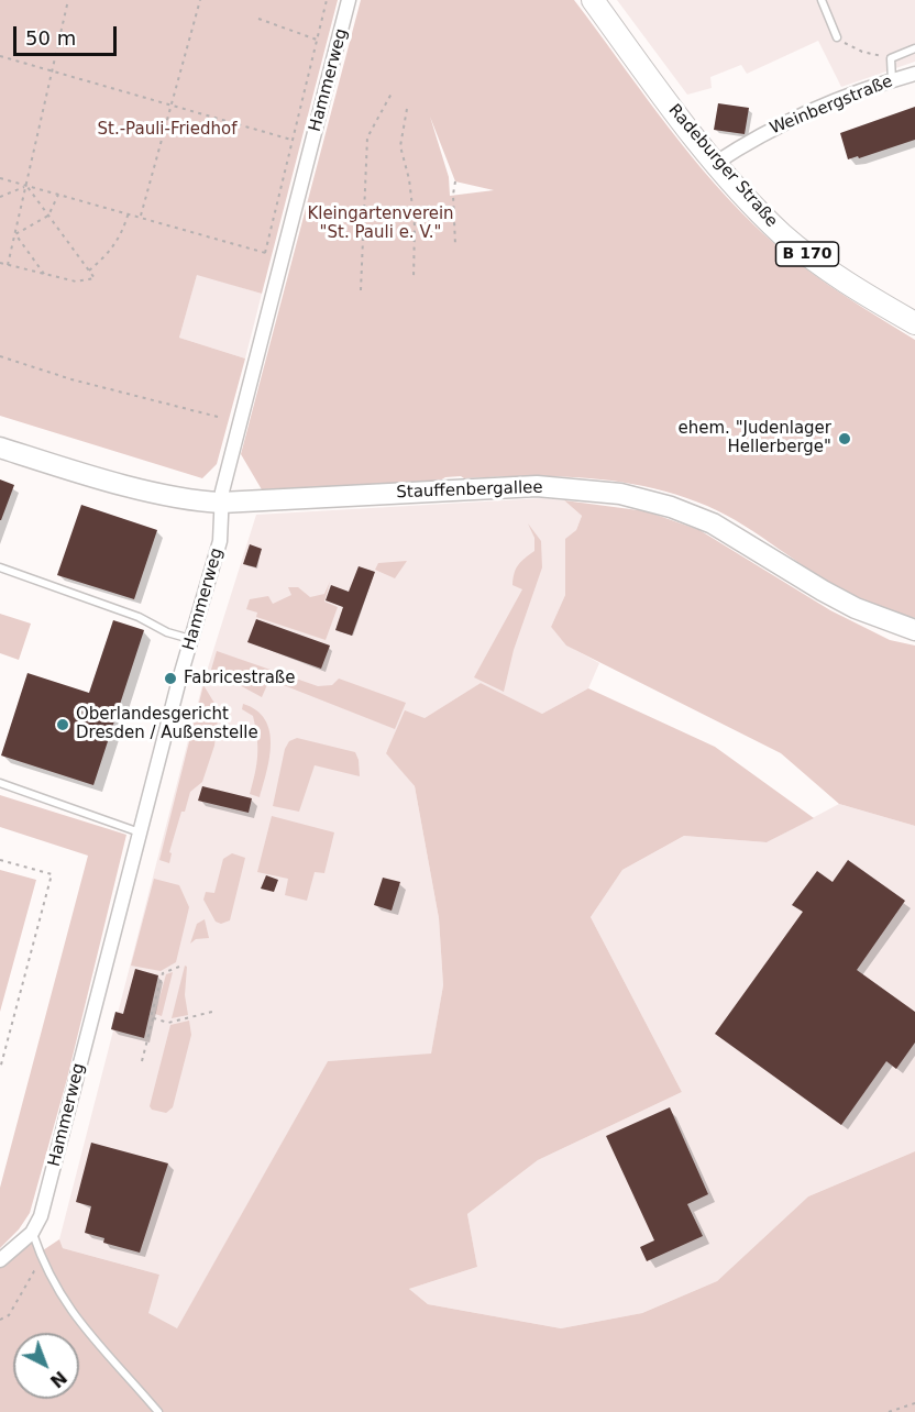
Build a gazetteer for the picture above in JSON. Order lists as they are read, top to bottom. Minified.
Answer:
{"streets":{"main road":["Radeburger Straße","B 170","Stauffenbergallee"],"street":["Hammerweg","Weinbergstraße"]},"crossings":[["Hammerweg","Stauffenbergallee"],["Weinbergstraße","Radeburger Straße"]],"parks":["St.-Pauli-Friedhof","Kleingartenverein \"St. Pauli e. V.\""],"places":["ehem. \"Judenlager Hellerberge\"","Fabricestraße","Oberlandesgericht Dresden / Außenstelle"],"scale_bar":"50 m","north":"bottom right"}
